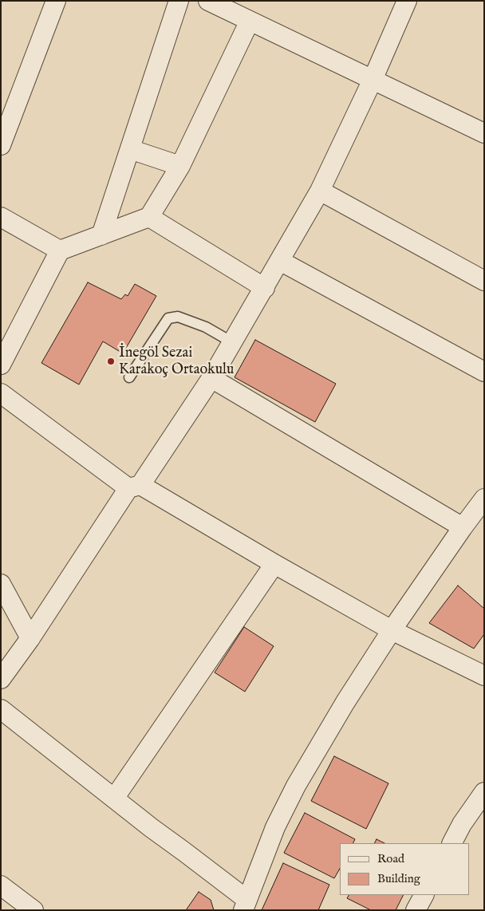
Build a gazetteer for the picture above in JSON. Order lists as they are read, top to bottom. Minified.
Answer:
{"places":["İnegöl Sezai Karakoç Ortaokulu"],"legend":["Road","Building"]}
